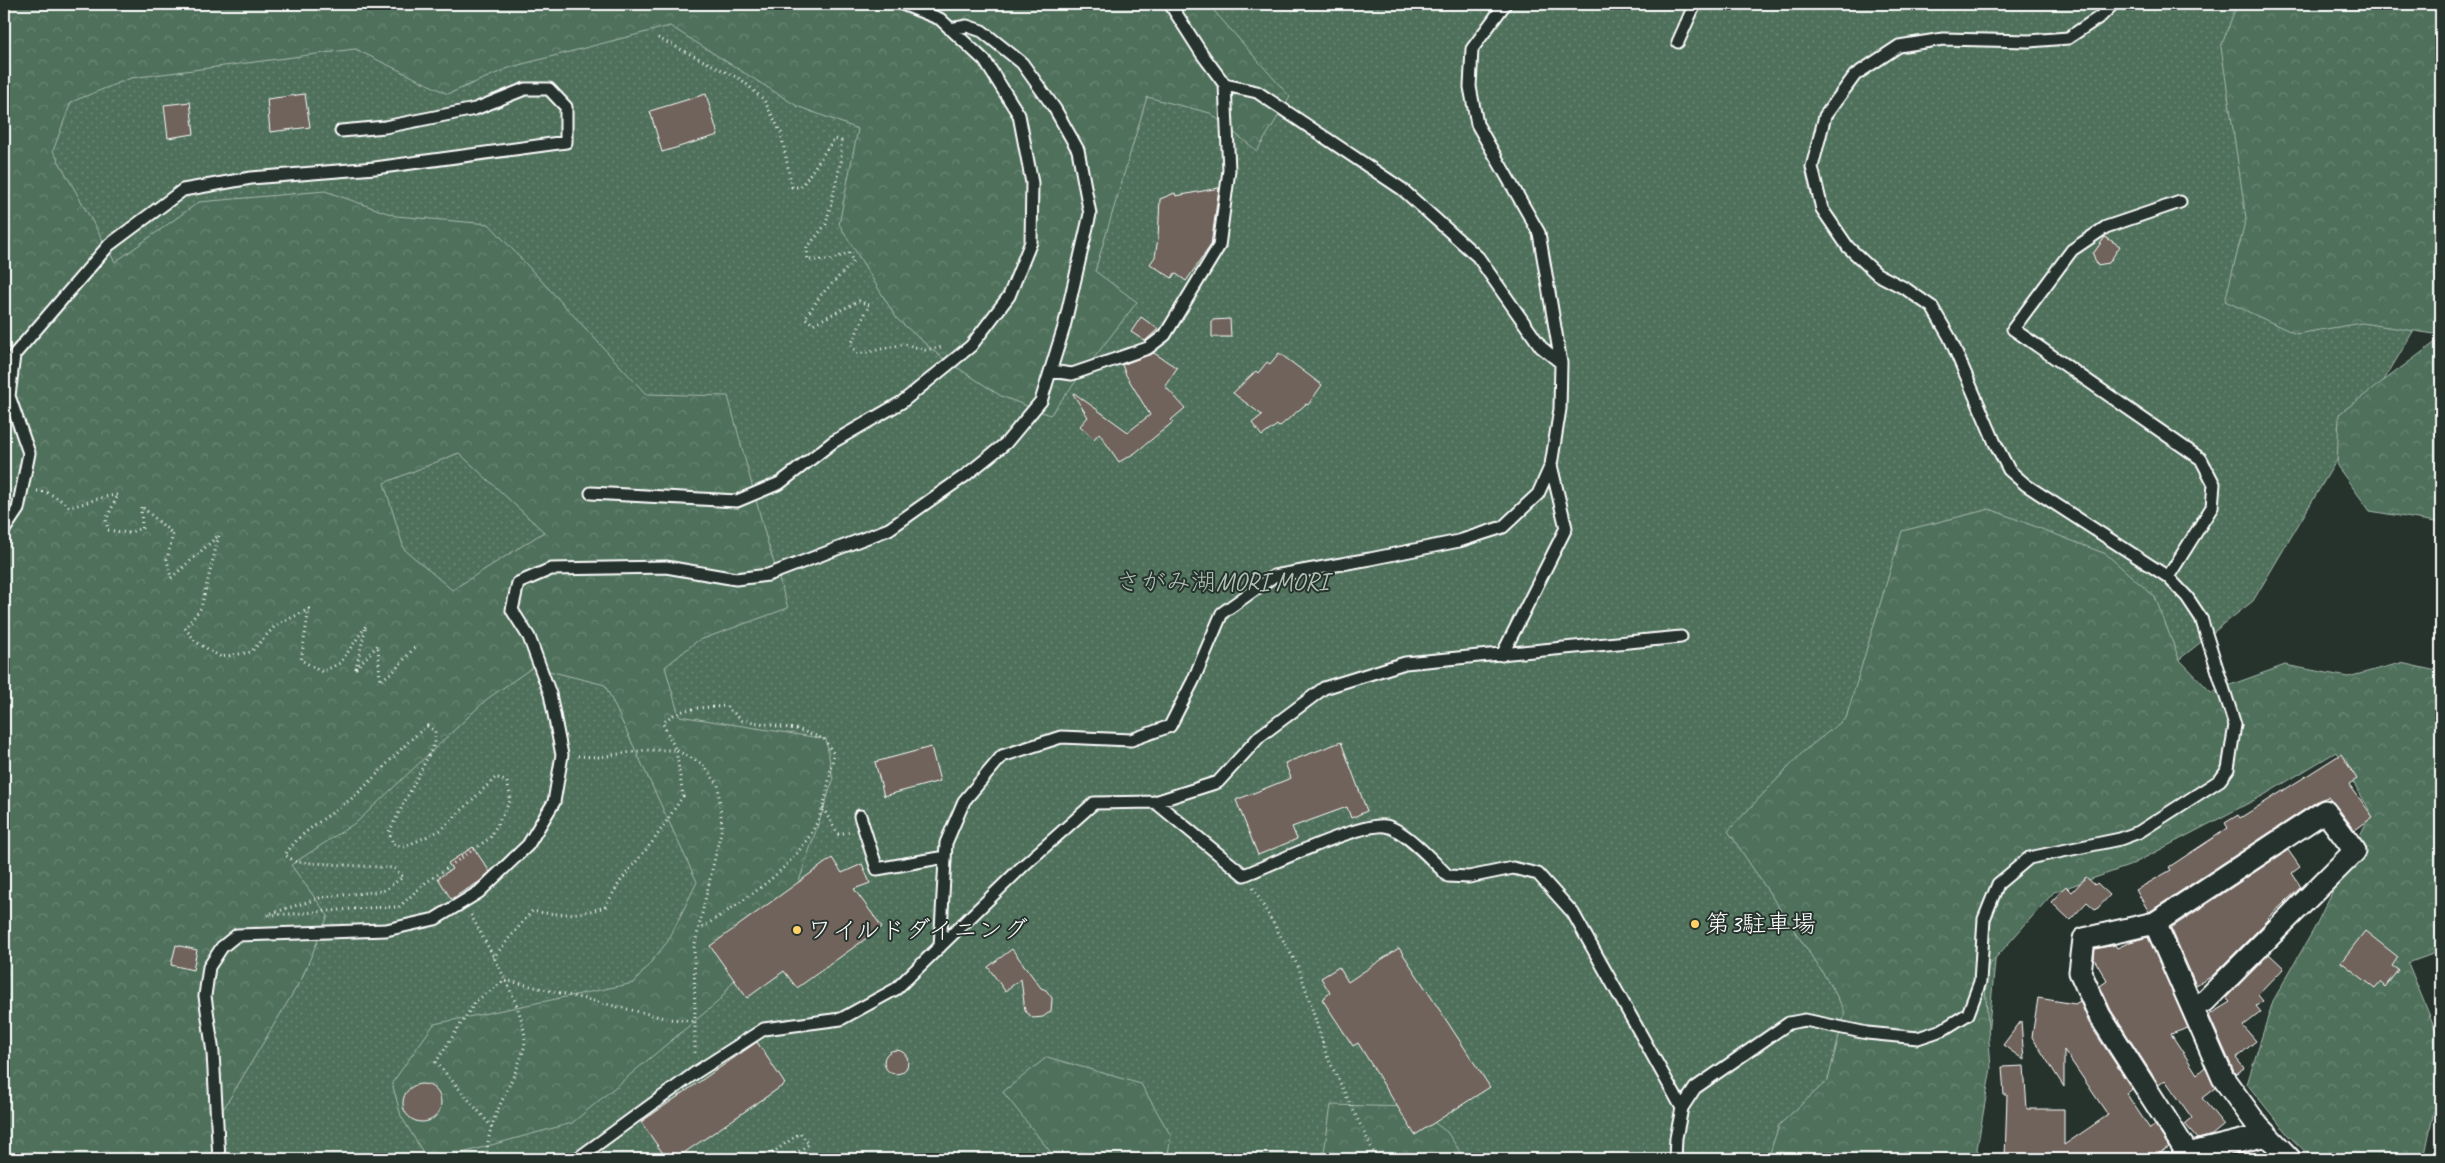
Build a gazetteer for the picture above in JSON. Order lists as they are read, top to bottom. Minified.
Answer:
{"parks":["さがみ湖MORI MORI"],"places":["第3駐車場","ワイルドダイニング"]}
